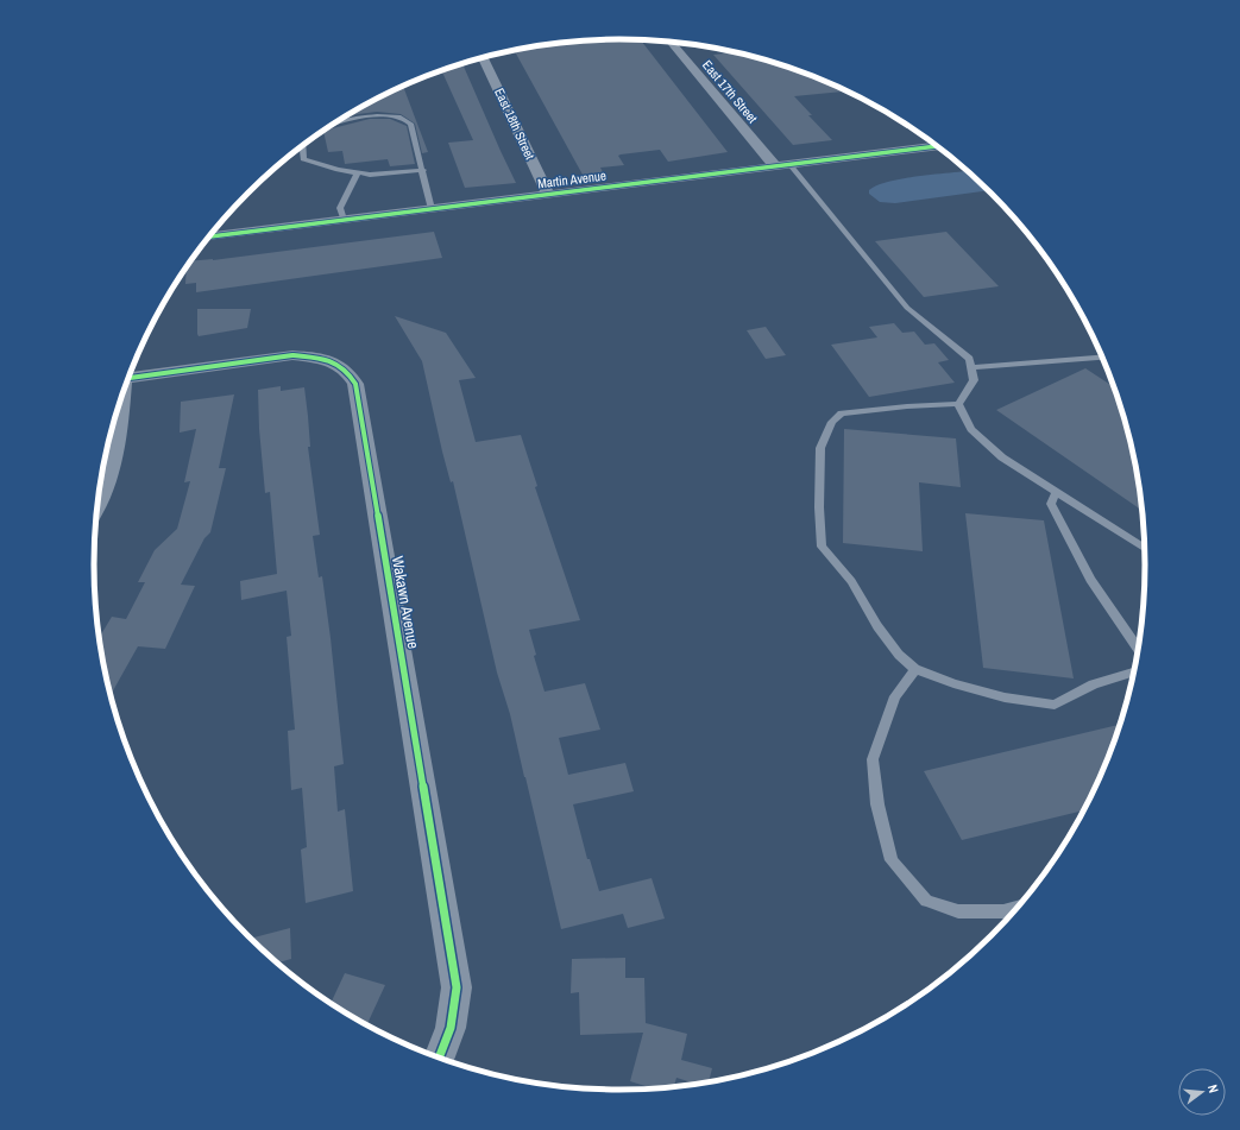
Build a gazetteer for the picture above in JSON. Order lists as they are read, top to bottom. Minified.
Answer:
{"streets":{"street":["East 17th Street","East 18th Street","Martin Avenue","Wakawn Avenue"]},"crossings":[["East 17th Street","Martin Avenue"],["East 18th Street","Martin Avenue"]],"north":"right"}
